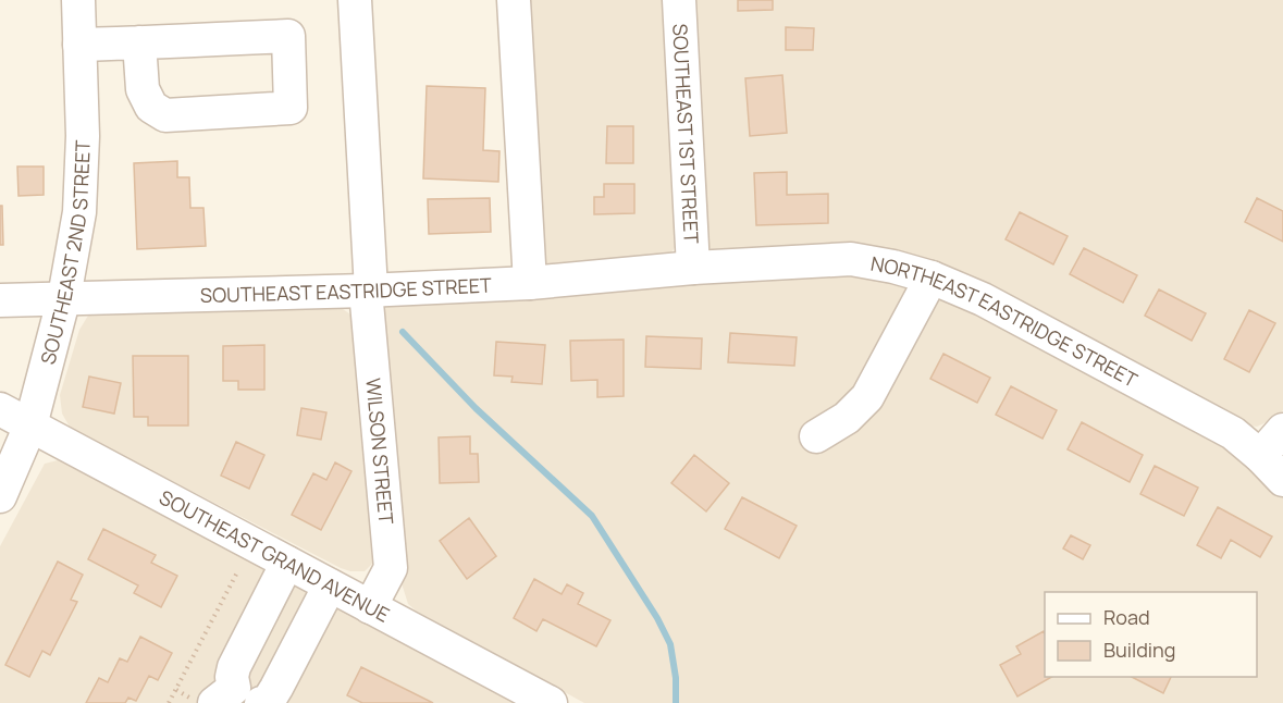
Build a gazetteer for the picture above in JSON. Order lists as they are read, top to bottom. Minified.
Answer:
{"streets":{"street":["SOUTHEAST 1ST STREET","SOUTHEAST 2ND STREET","SOUTHEAST EASTRIDGE STREET","NORTHEAST EASTRIDGE STREET","WILSON STREET","SOUTHEAST GRAND AVENUE"]},"crossings":[["SOUTHEAST 1ST STREET","SOUTHEAST EASTRIDGE STREET"],["SOUTHEAST 1ST STREET","NORTHEAST EASTRIDGE STREET"],["SOUTHEAST 2ND STREET","SOUTHEAST EASTRIDGE STREET"],["SOUTHEAST 2ND STREET","SOUTHEAST GRAND AVENUE"],["SOUTHEAST EASTRIDGE STREET","NORTHEAST EASTRIDGE STREET"],["SOUTHEAST EASTRIDGE STREET","WILSON STREET"],["WILSON STREET","SOUTHEAST GRAND AVENUE"]],"legend":["Road","Building"]}
